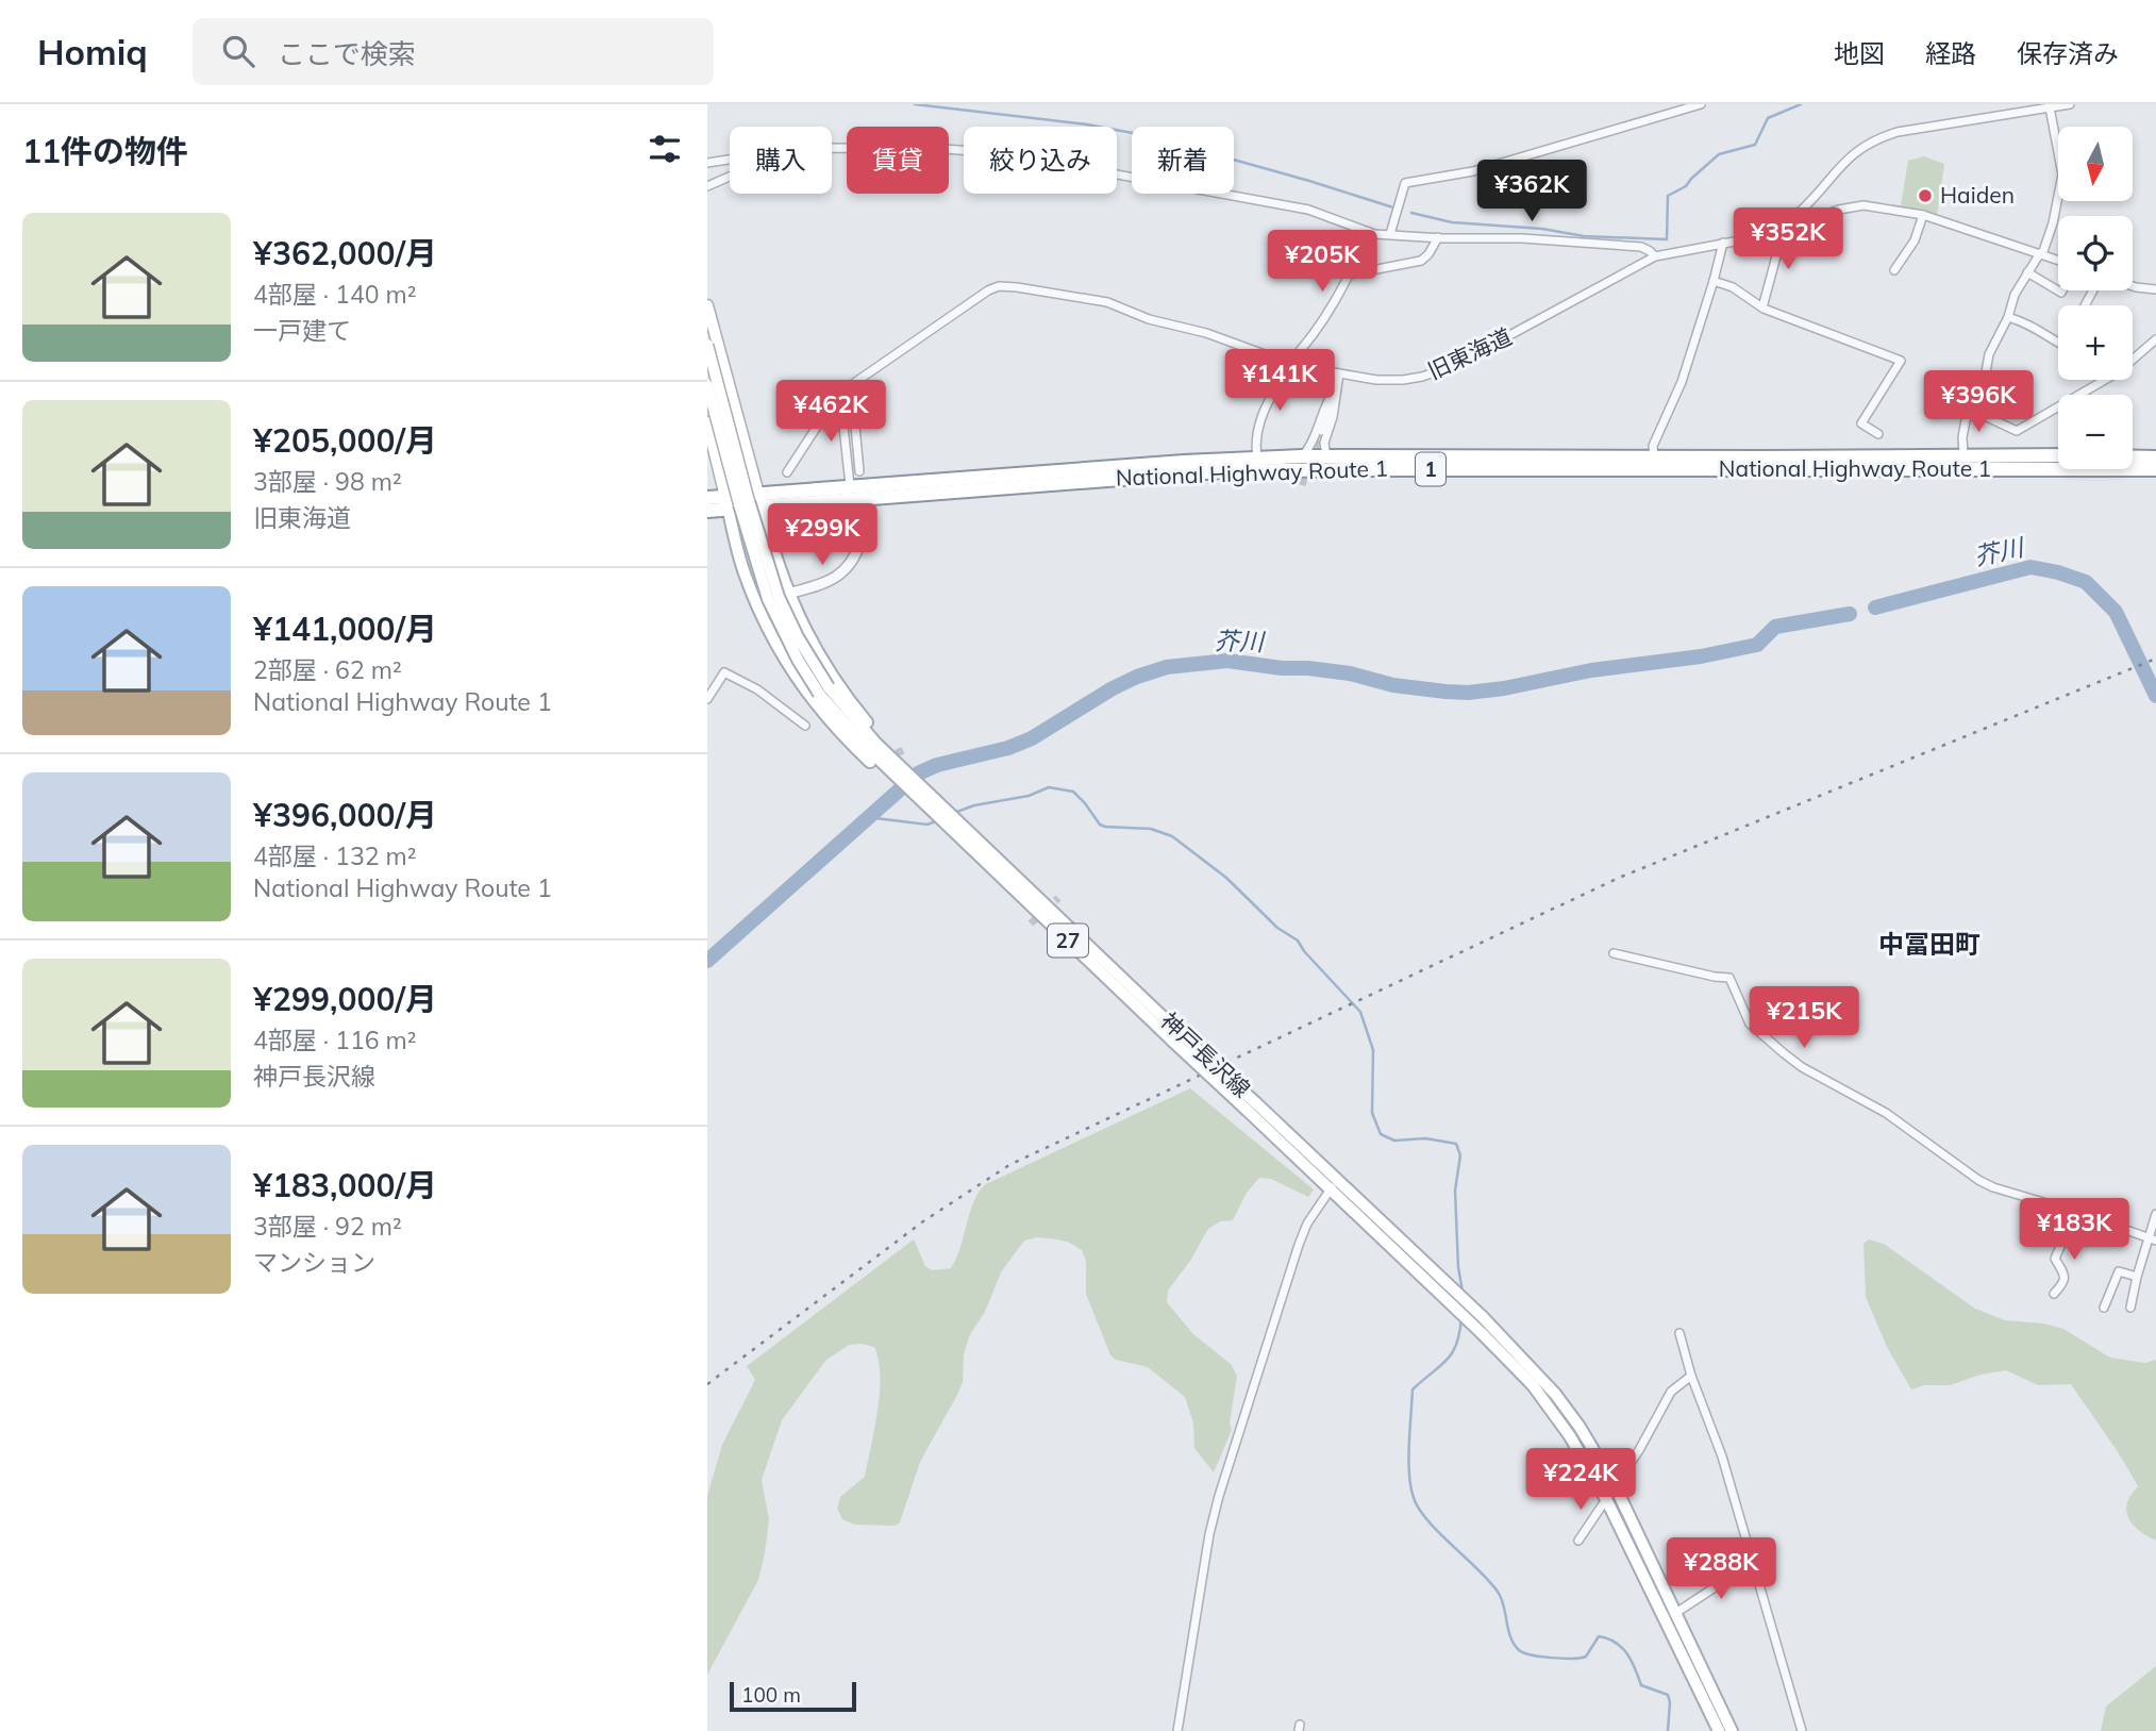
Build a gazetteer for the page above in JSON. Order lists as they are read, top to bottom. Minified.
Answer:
{"streets":{"highway":["1","National Highway Route 1"],"main road":["27","神戸長沢線"],"street":["旧東海道"]},"crossings":[["National Highway Route 1","神戸長沢線"],["27","神戸長沢線"]],"districts":["中冨田町"],"water":["芥川"],"places":["Haiden"],"scale_bar":"100 m","north":"bottom","page":{"header":"Homiq","search":"ここで検索","nav":["地図","経路","保存済み"],"heading":"11件の物件","map_buttons":["+","−"],"chip":["購入","賃貸","絞り込み","新着"],"price":["¥362K","¥352K","¥205K","¥141K","¥396K","¥462K","¥299K","¥215K","¥183K","¥224K","¥288K"],"list":[{"name":"¥362,000/月","note":"4部屋 · 140 m² · 一戸建て"},{"name":"¥205,000/月","note":"3部屋 · 98 m² · 旧東海道"},{"name":"¥141,000/月","note":"2部屋 · 62 m² · National Highway Route 1"},{"name":"¥396,000/月","note":"4部屋 · 132 m² · National Highway Route 1"},{"name":"¥299,000/月","note":"4部屋 · 116 m² · 神戸長沢線"},{"name":"¥183,000/月","note":"3部屋 · 92 m² · マンション"}],"scale":"100 m"}}
